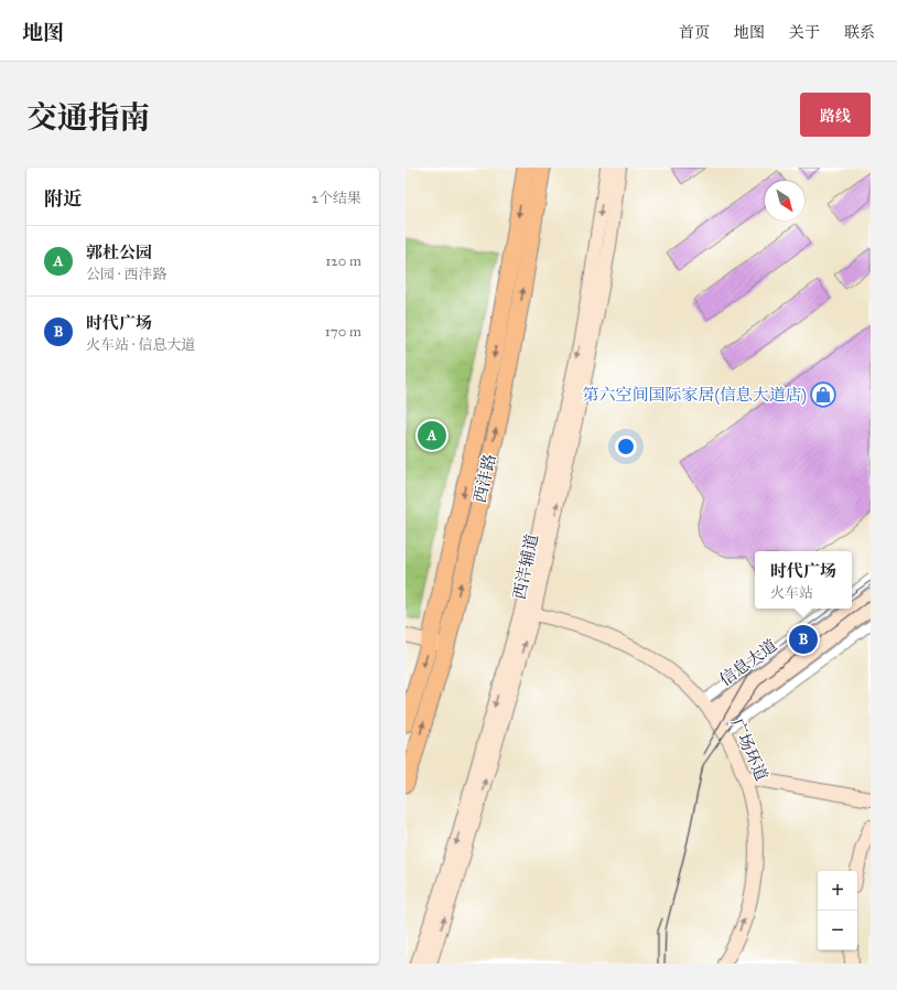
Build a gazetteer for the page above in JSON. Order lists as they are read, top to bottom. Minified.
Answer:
{"streets":{"highway":["西沣路"],"street":["西沣辅道","信息大道","广场环道"]},"crossings":[["西沣辅道","广场环道"],["信息大道","广场环道"]],"places":{"shop":["第六空间国际家居(信息大道店)"]},"north":"bottom right","page":{"header":"地图","nav":["首页","地图","关于","联系"],"title":"交通指南","buttons":"路线","heading":["附近","2个结果"],"list":[{"mark":"A","name":"郭杜公园","note":"公园 · 西沣路","value":"120 m"},{"mark":"B","name":"时代广场","note":"火车站 · 信息大道","value":"170 m"}],"pins":["A","B"],"popup":["时代广场","火车站"],"map_buttons":["+","−"]}}
